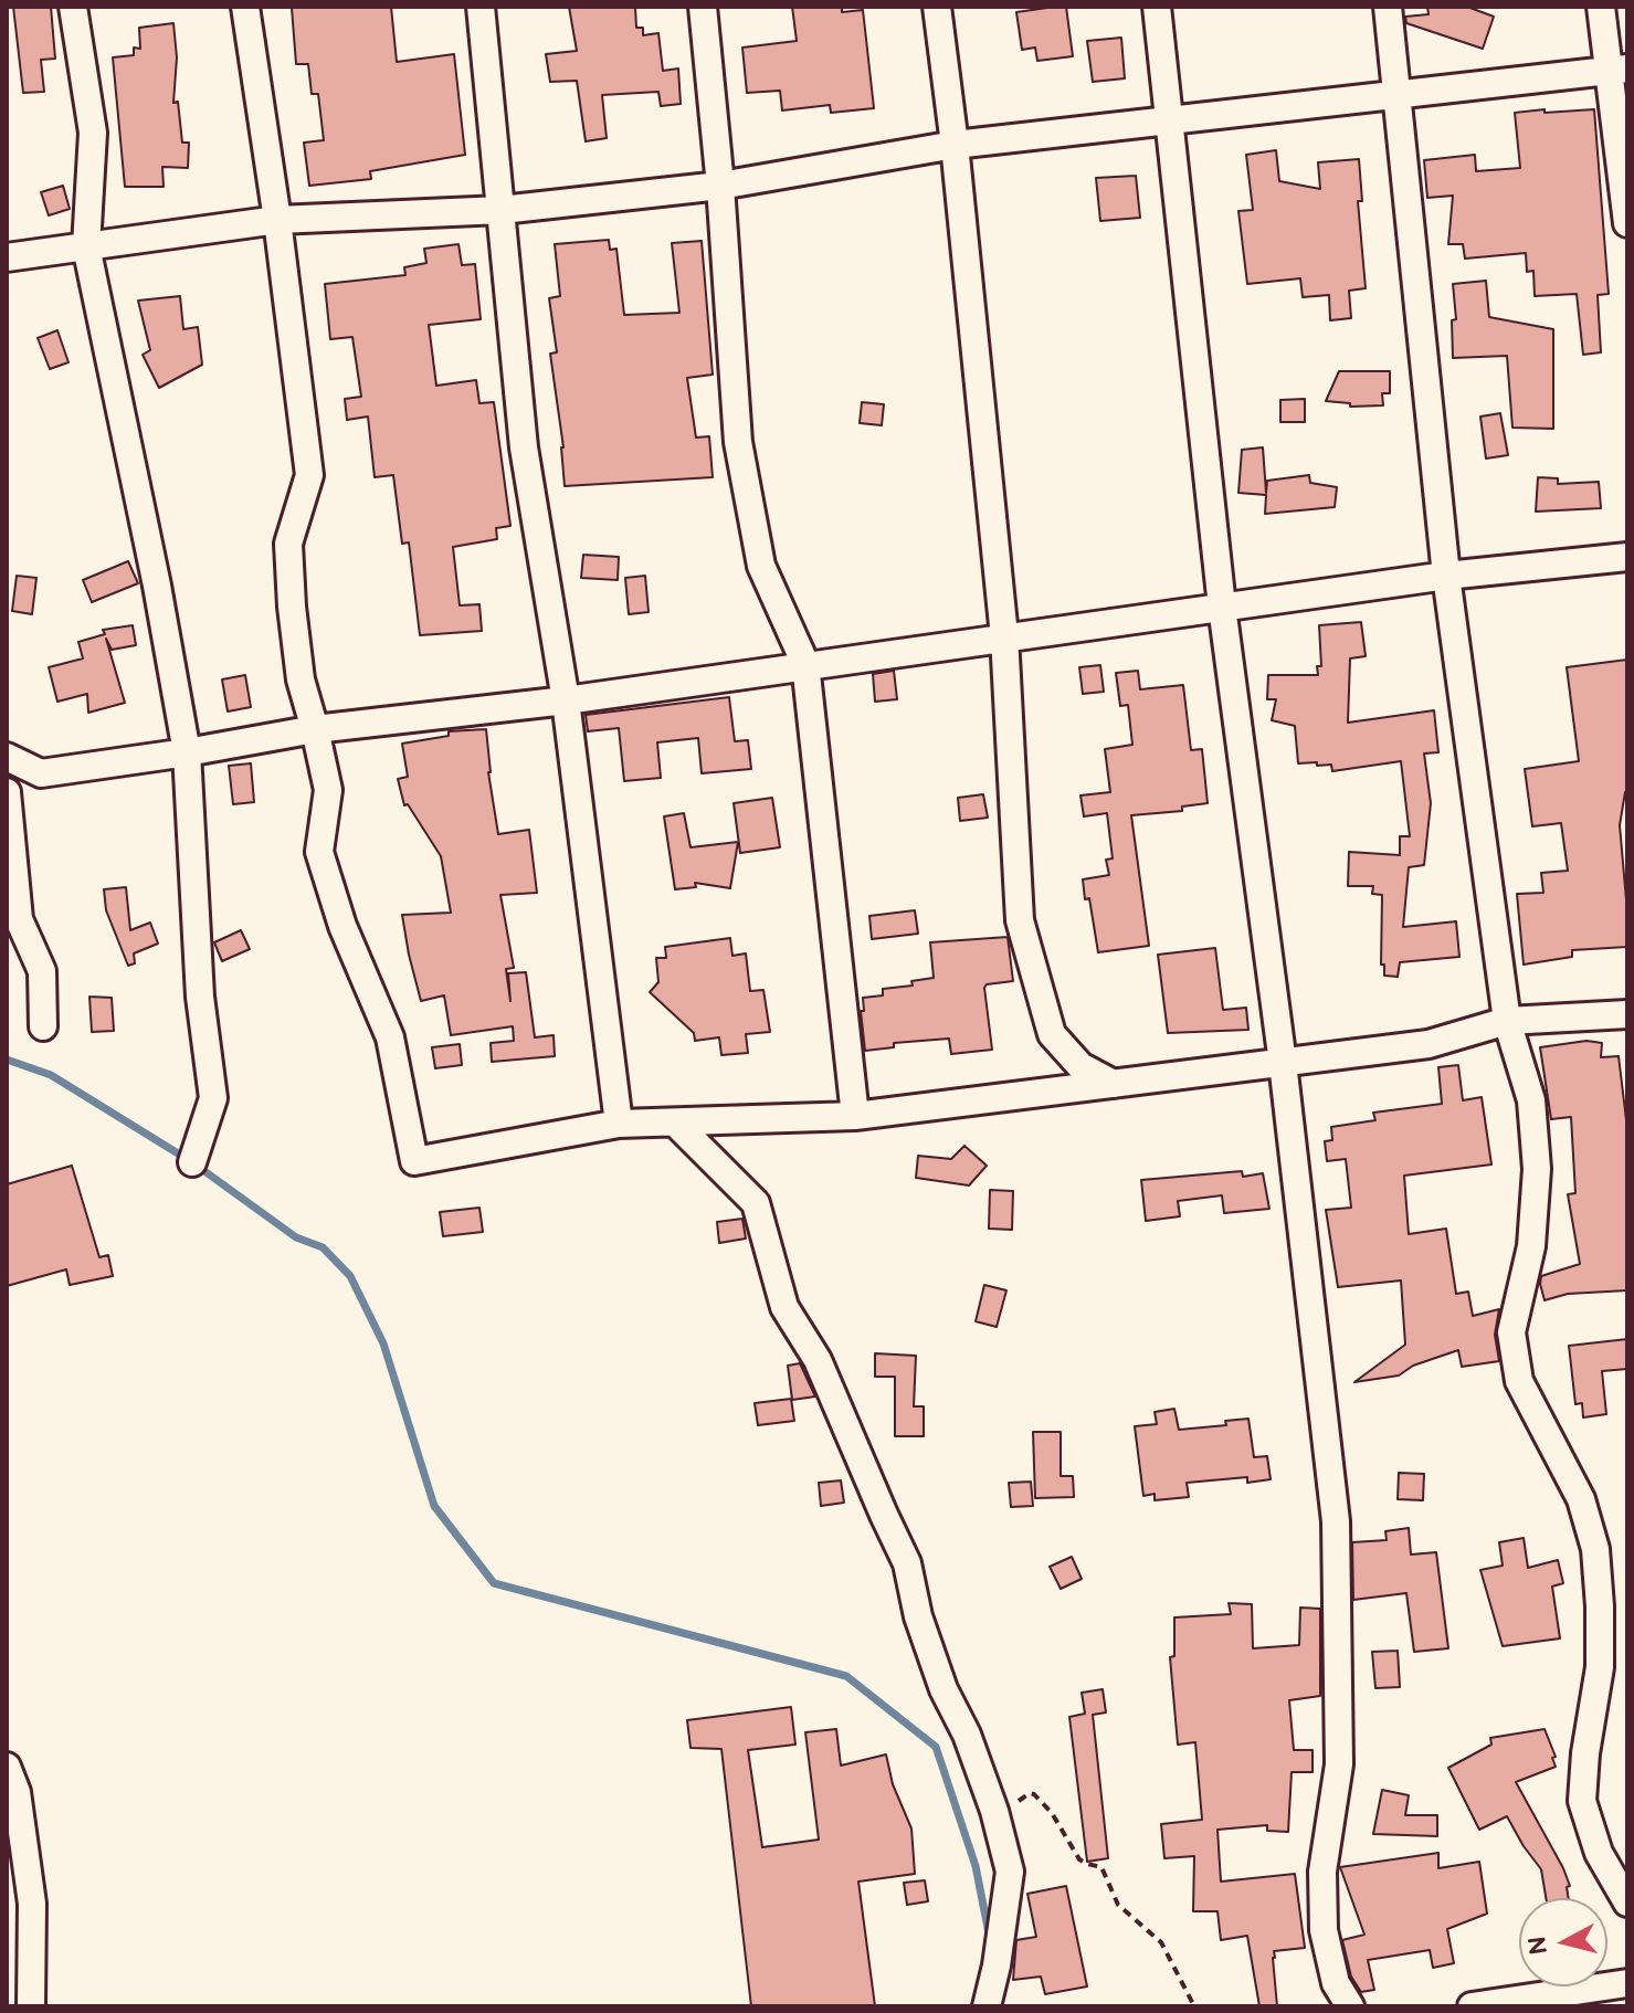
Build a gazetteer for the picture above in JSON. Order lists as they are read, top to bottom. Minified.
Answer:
{"north":"left"}
